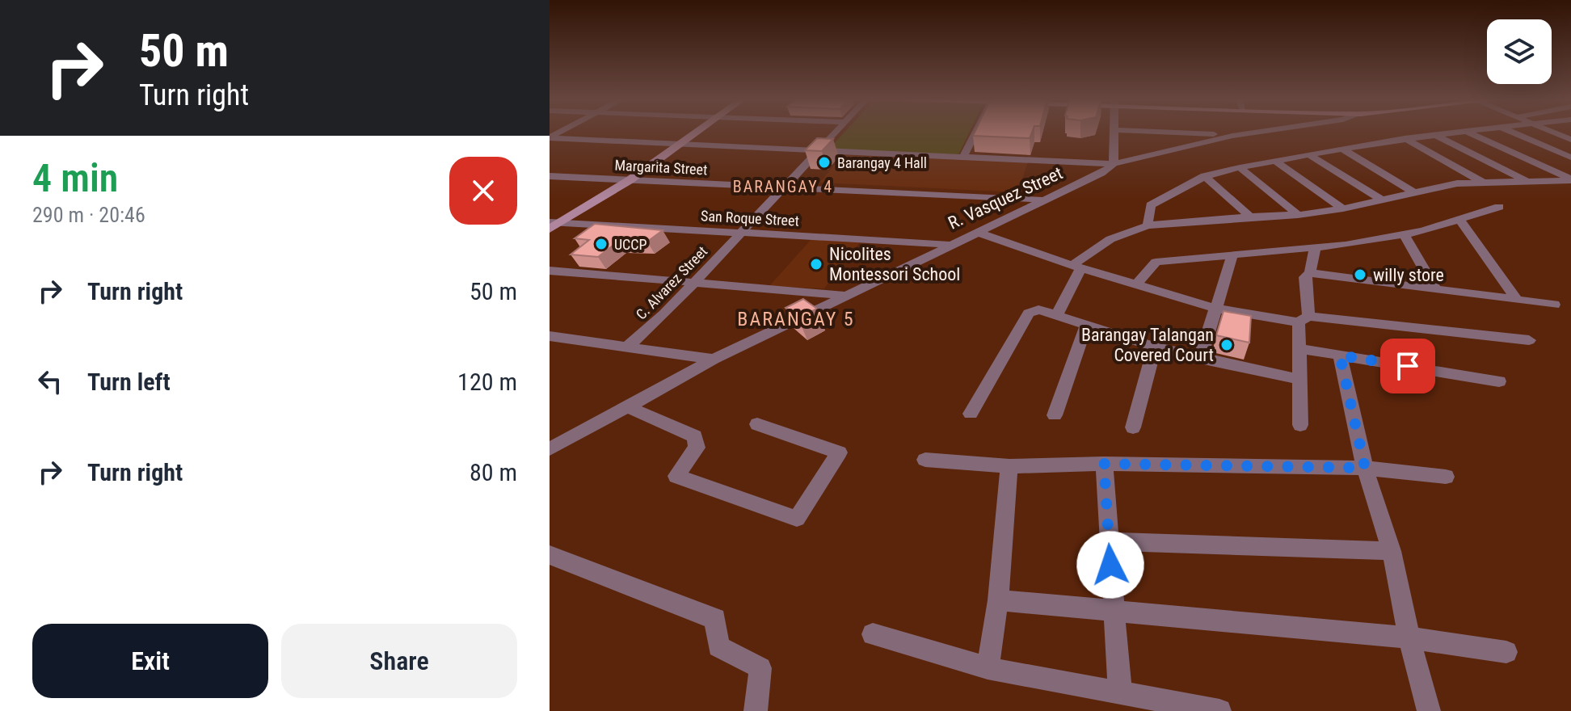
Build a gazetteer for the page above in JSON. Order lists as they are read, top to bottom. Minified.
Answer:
{"streets":{"street":["Margarita Street","R. Vasquez Street","San Roque Street","C. Alvarez Street"]},"crossings":[["Margarita Street","R. Vasquez Street"],["Margarita Street","C. Alvarez Street"],["R. Vasquez Street","San Roque Street"],["San Roque Street","C. Alvarez Street"]],"districts":["BARANGAY 4","BARANGAY 5"],"places":["Barangay 4 Hall","UCCP","Nicolites Montessori School","willy store","Barangay Talangan Covered Court"],"page":{"turn":["50 m","Turn right"],"heading":["4 min","290 m · 20:46"],"list":[{"name":"Turn right","value":"50 m"},{"name":"Turn left","value":"120 m"},{"name":"Turn right","value":"80 m"}],"buttons":["Exit","Share"]}}
